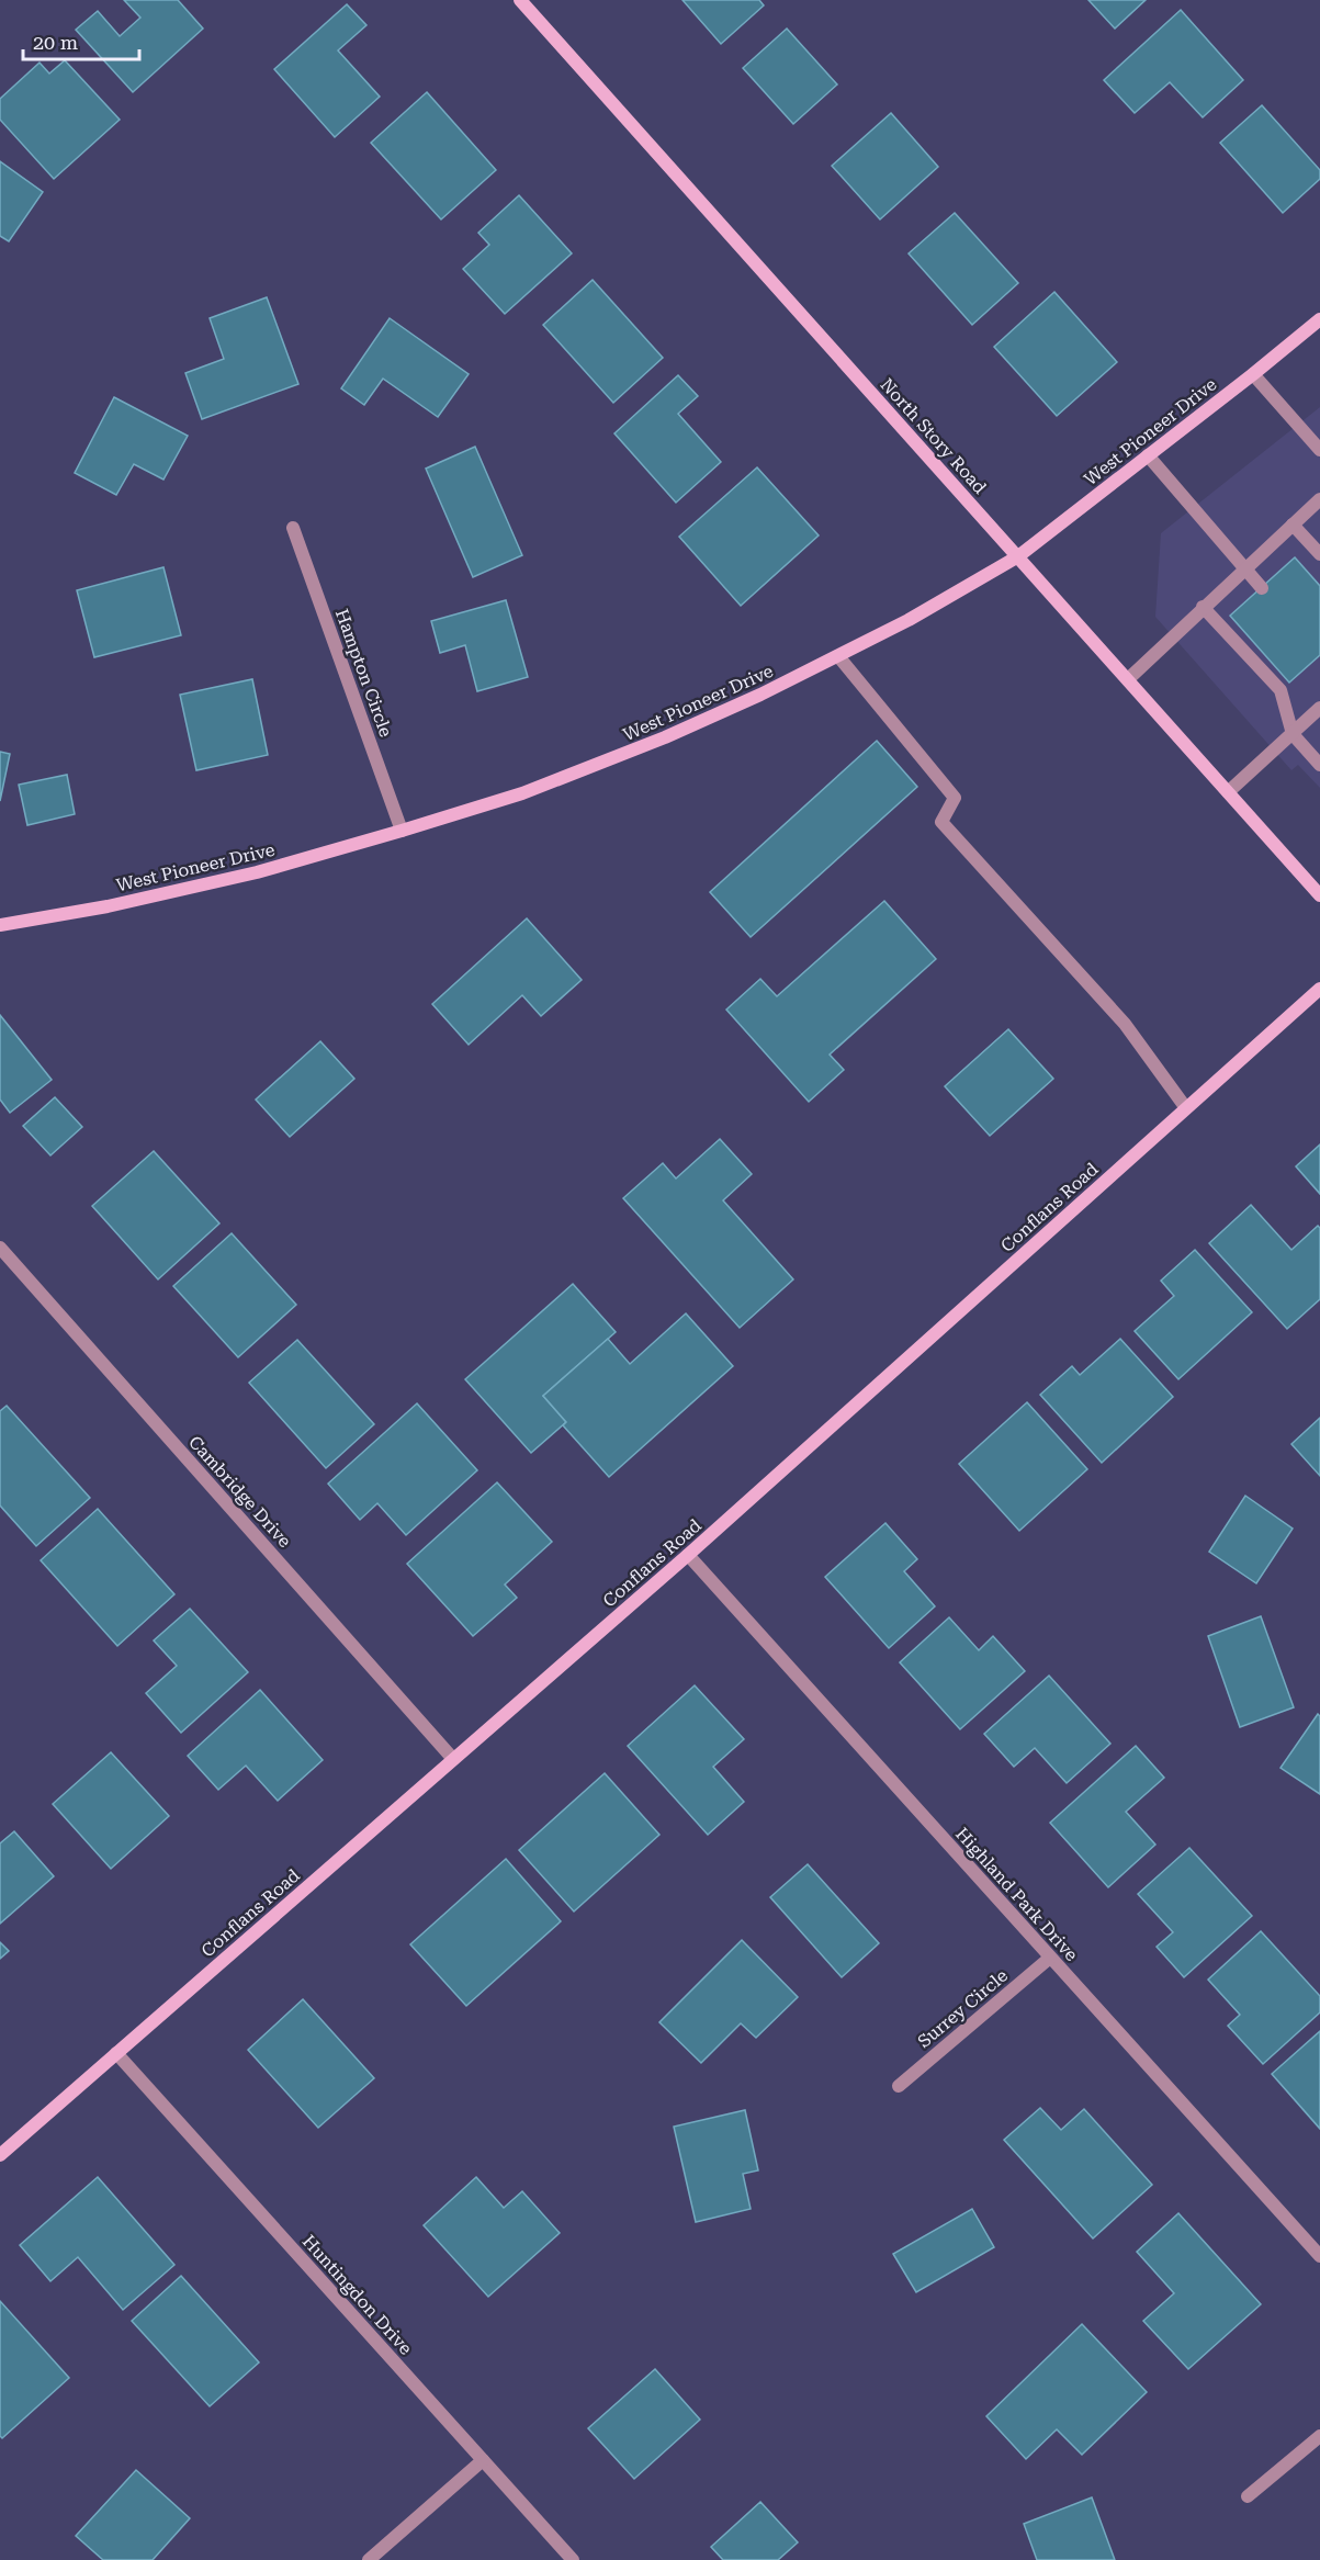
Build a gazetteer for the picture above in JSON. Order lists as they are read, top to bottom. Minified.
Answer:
{"streets":{"main road":["West Pioneer Drive","North Story Road","Conflans Road"],"street":["Hampton Circle","Cambridge Drive","Highland Park Drive","Surrey Circle","Huntingdon Drive"]},"crossings":[["West Pioneer Drive","North Story Road"],["West Pioneer Drive","Hampton Circle"],["Conflans Road","Cambridge Drive"],["Conflans Road","Highland Park Drive"],["Conflans Road","Huntingdon Drive"],["Highland Park Drive","Surrey Circle"]],"scale_bar":"20 m"}
